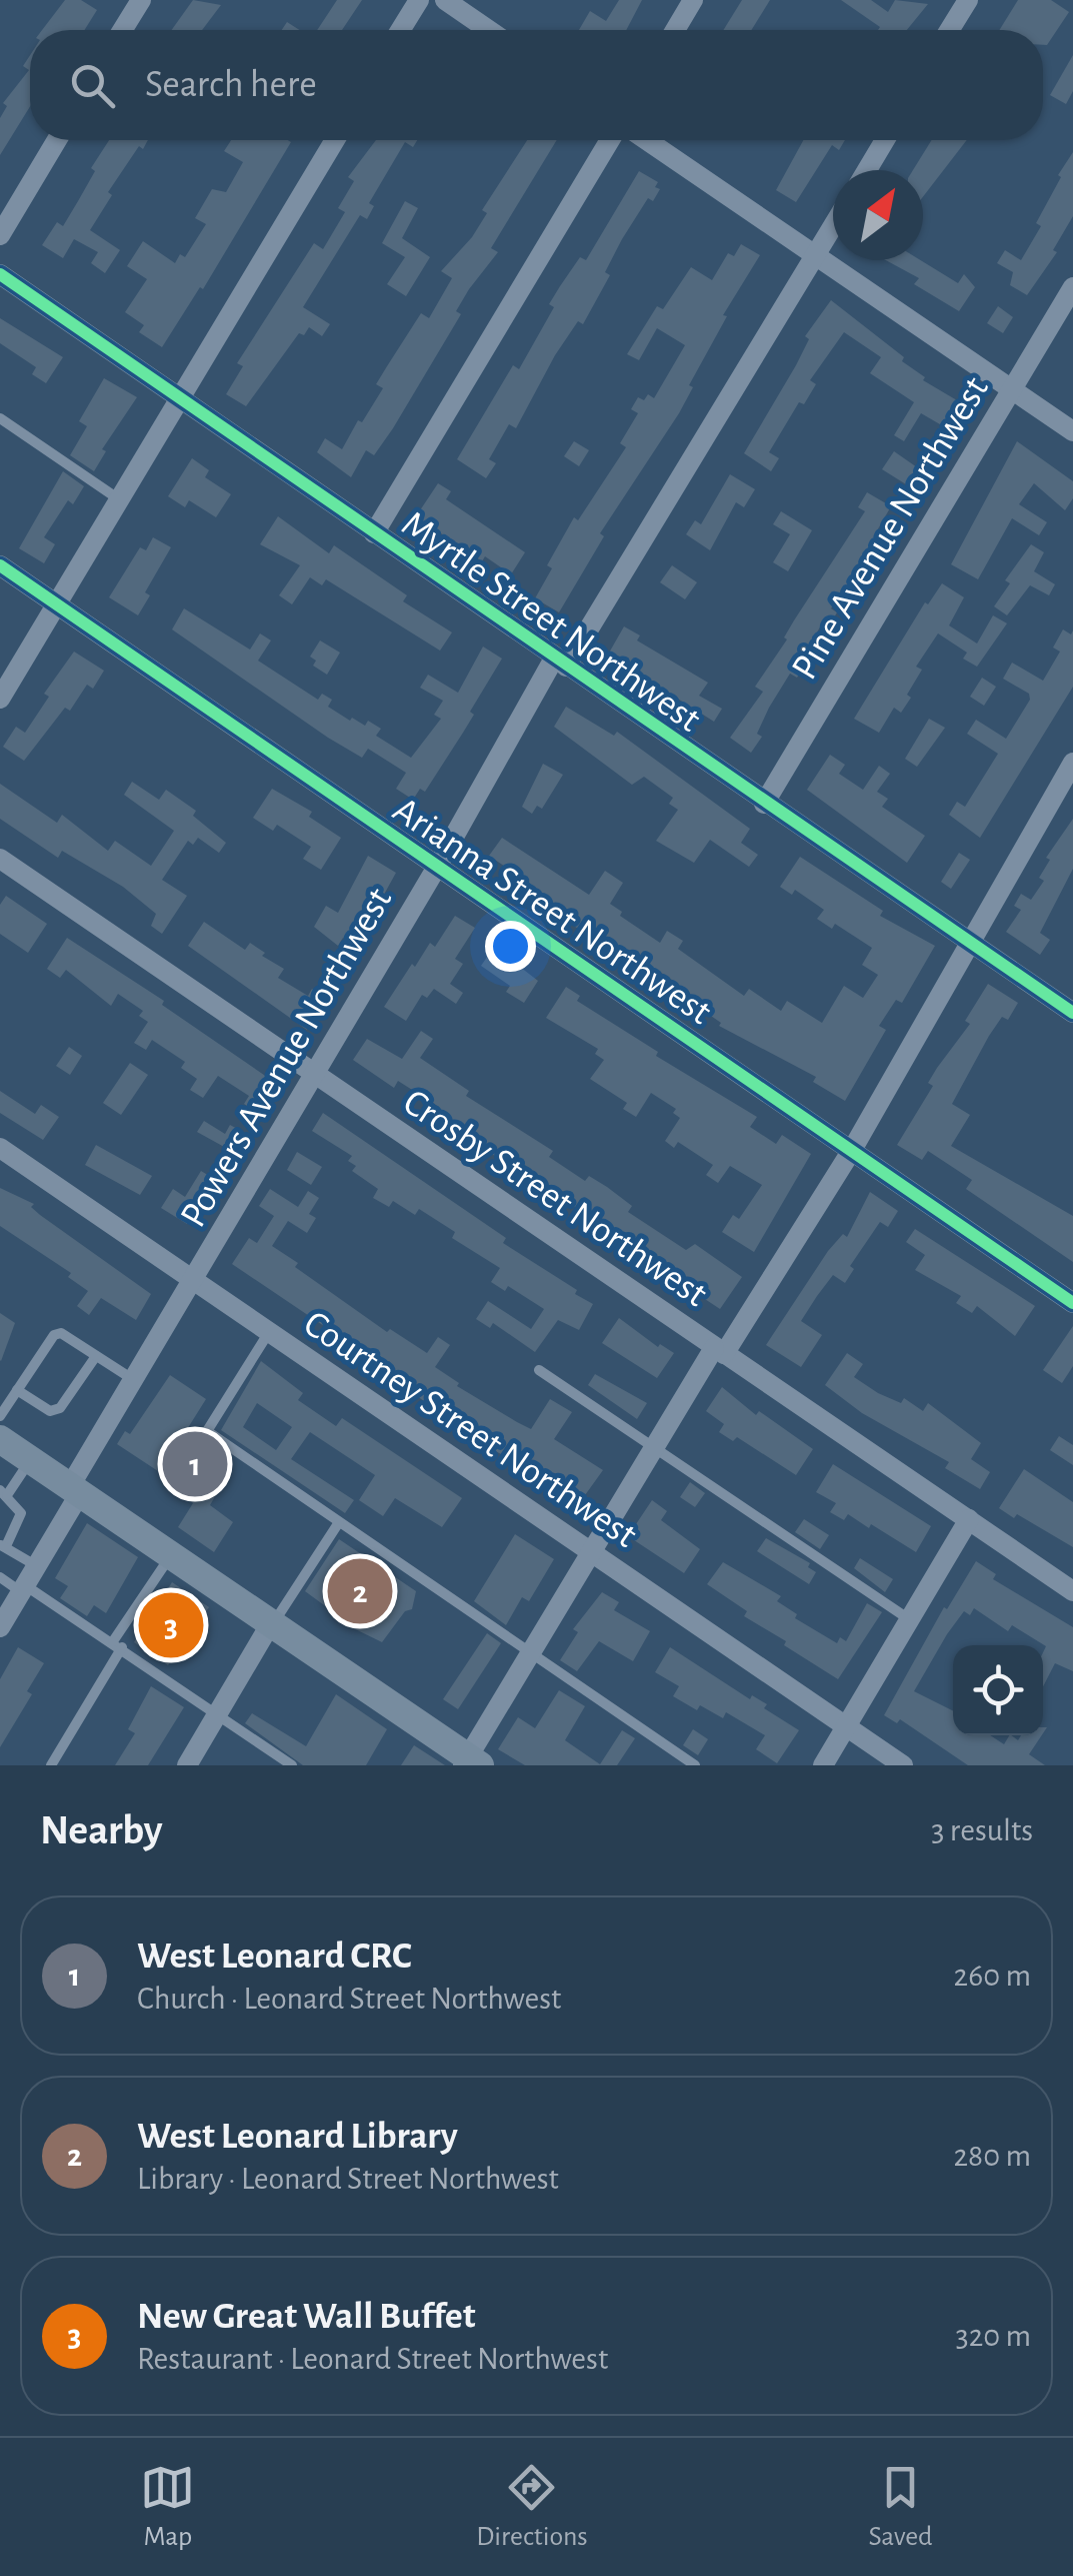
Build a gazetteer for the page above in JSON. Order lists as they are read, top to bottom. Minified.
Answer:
{"streets":{"street":["Pine Avenue Northwest","Myrtle Street Northwest","Arianna Street Northwest","Powers Avenue Northwest","Crosby Street Northwest","Courtney Street Northwest"]},"crossings":[["Pine Avenue Northwest","Myrtle Street Northwest"],["Myrtle Street Northwest","Powers Avenue Northwest"],["Arianna Street Northwest","Powers Avenue Northwest"],["Powers Avenue Northwest","Crosby Street Northwest"],["Powers Avenue Northwest","Courtney Street Northwest"]],"north":"top right","page":{"search":"Search here","pins":["1","2","3"],"heading":["Nearby","3 results"],"list":[{"mark":"1","name":"West Leonard CRC","note":"Church · Leonard Street Northwest","value":"260 m"},{"mark":"2","name":"West Leonard Library","note":"Library · Leonard Street Northwest","value":"280 m"},{"mark":"3","name":"New Great Wall Buffet","note":"Restaurant · Leonard Street Northwest","value":"320 m"}],"nav":["Map","Directions","Saved"]}}
